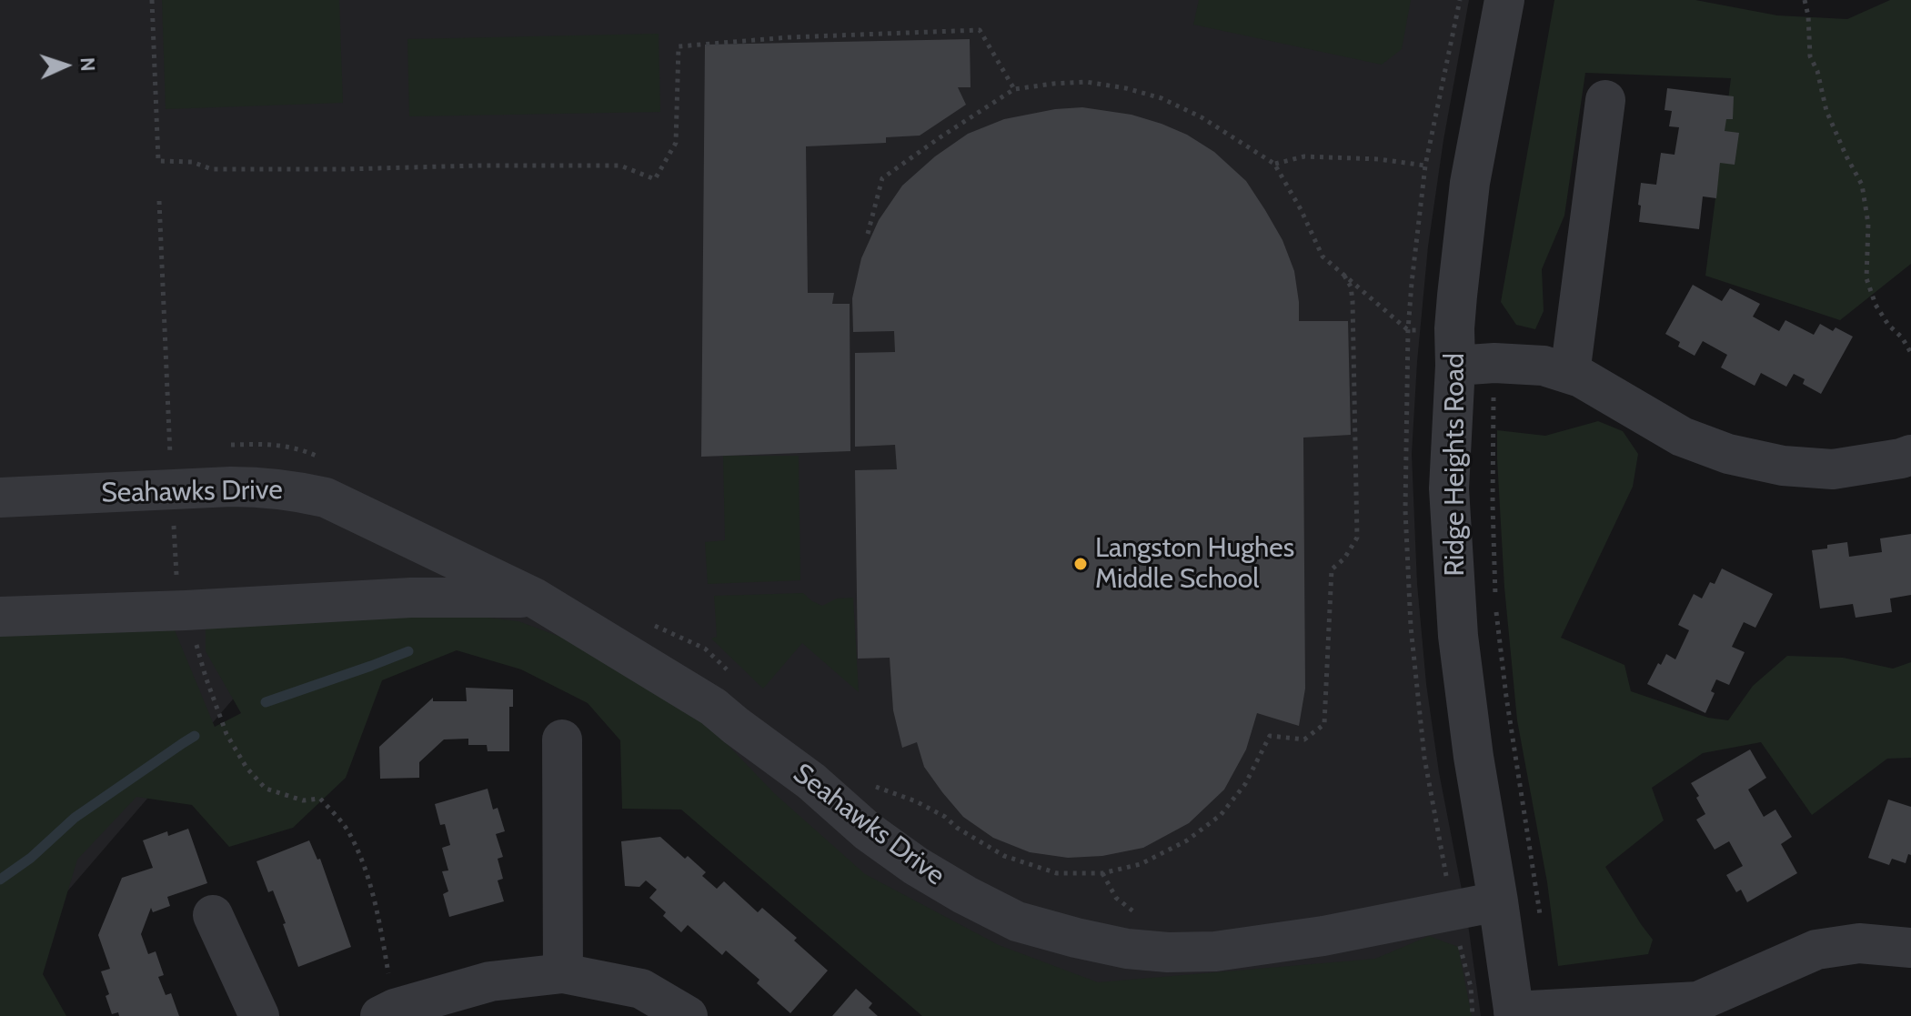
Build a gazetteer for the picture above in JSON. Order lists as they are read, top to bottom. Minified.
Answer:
{"streets":{"street":["Ridge Heights Road","Seahawks Drive"]},"crossings":[["Ridge Heights Road","Seahawks Drive"]],"places":["Langston Hughes Middle School"],"north":"right"}
